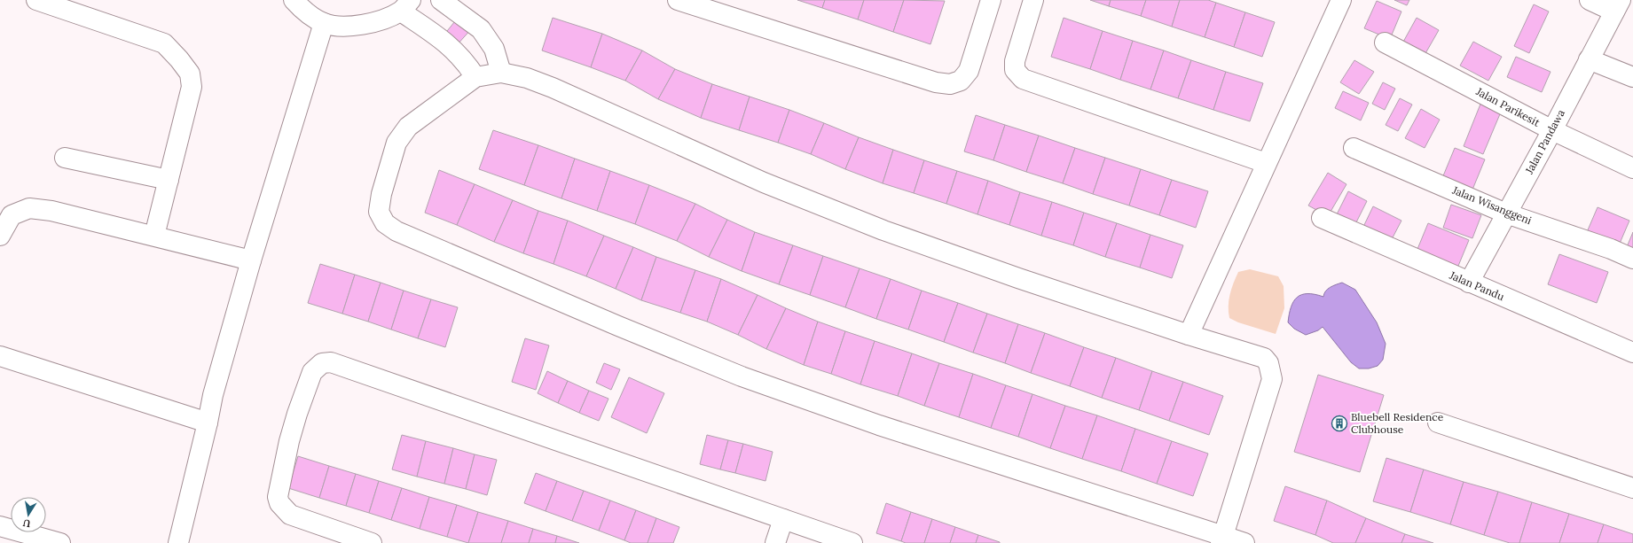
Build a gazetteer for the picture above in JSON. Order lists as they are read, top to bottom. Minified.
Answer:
{"streets":{"street":["Jalan Parikesit","Jalan Pandawa","Jalan Wisanggeni","Jalan Pandu"]},"crossings":[["Jalan Parikesit","Jalan Pandawa"],["Jalan Pandawa","Jalan Wisanggeni"],["Jalan Pandawa","Jalan Pandu"]],"places":{"building":["Bluebell Residence Clubhouse"]},"north":"bottom"}
